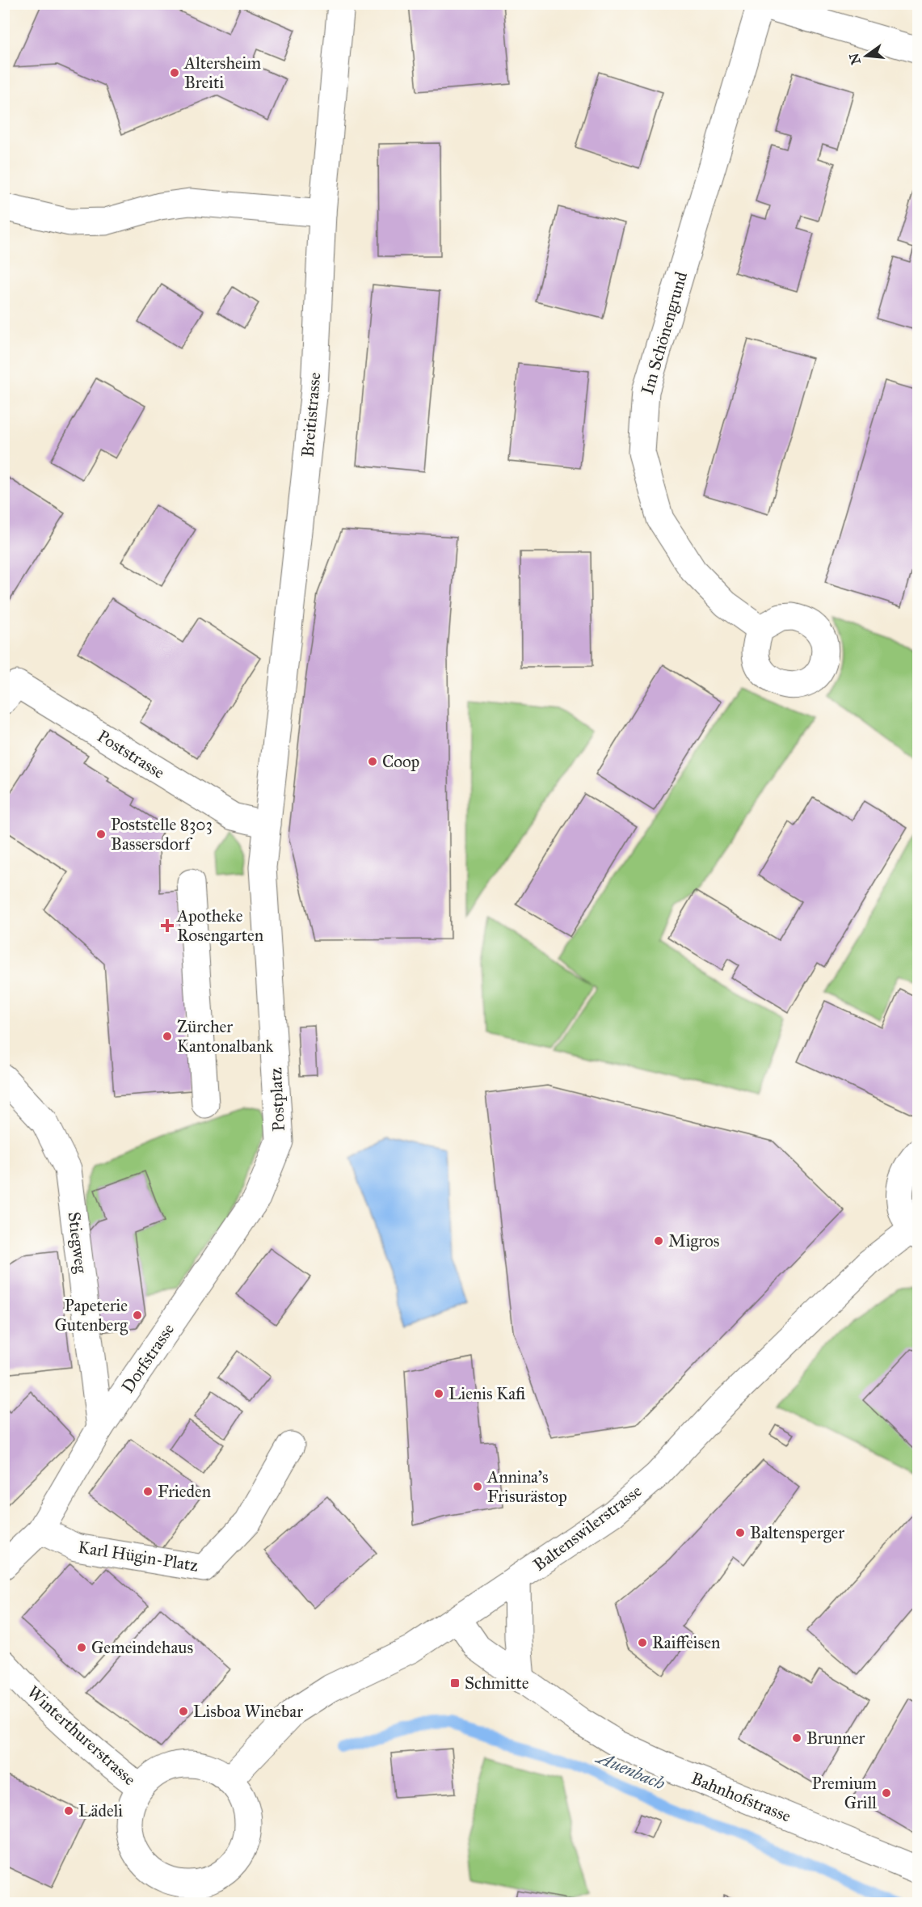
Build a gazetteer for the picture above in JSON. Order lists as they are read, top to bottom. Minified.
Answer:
{"streets":{"street":["Im Schönengrund","Breitistrasse","Poststrasse","Postplatz","Stiegweg","Dorfstrasse","Baltenswilerstrasse","Karl Hügin-Platz","Winterthurerstrasse","Bahnhofstrasse"]},"crossings":[["Breitistrasse","Poststrasse"],["Breitistrasse","Postplatz"],["Poststrasse","Postplatz"],["Postplatz","Dorfstrasse"],["Stiegweg","Dorfstrasse"],["Dorfstrasse","Karl Hügin-Platz"],["Baltenswilerstrasse","Winterthurerstrasse"],["Baltenswilerstrasse","Bahnhofstrasse"]],"water":["Auenbach"],"places":{"other":["Altersheim Breiti","Coop","Poststelle 8303 Bassersdorf","Zürcher Kantonalbank","Migros","Papeterie Gutenberg","Lienis Kafi","Annina's Frisurästop","Frieden","Baltensperger","Raiffeisen","Gemeindehaus","Lisboa Winebar","Brunner","Premium Grill","Lädeli"],"health":["Apotheke Rosengarten"],"transit":["Schmitte"]},"north":"left"}
